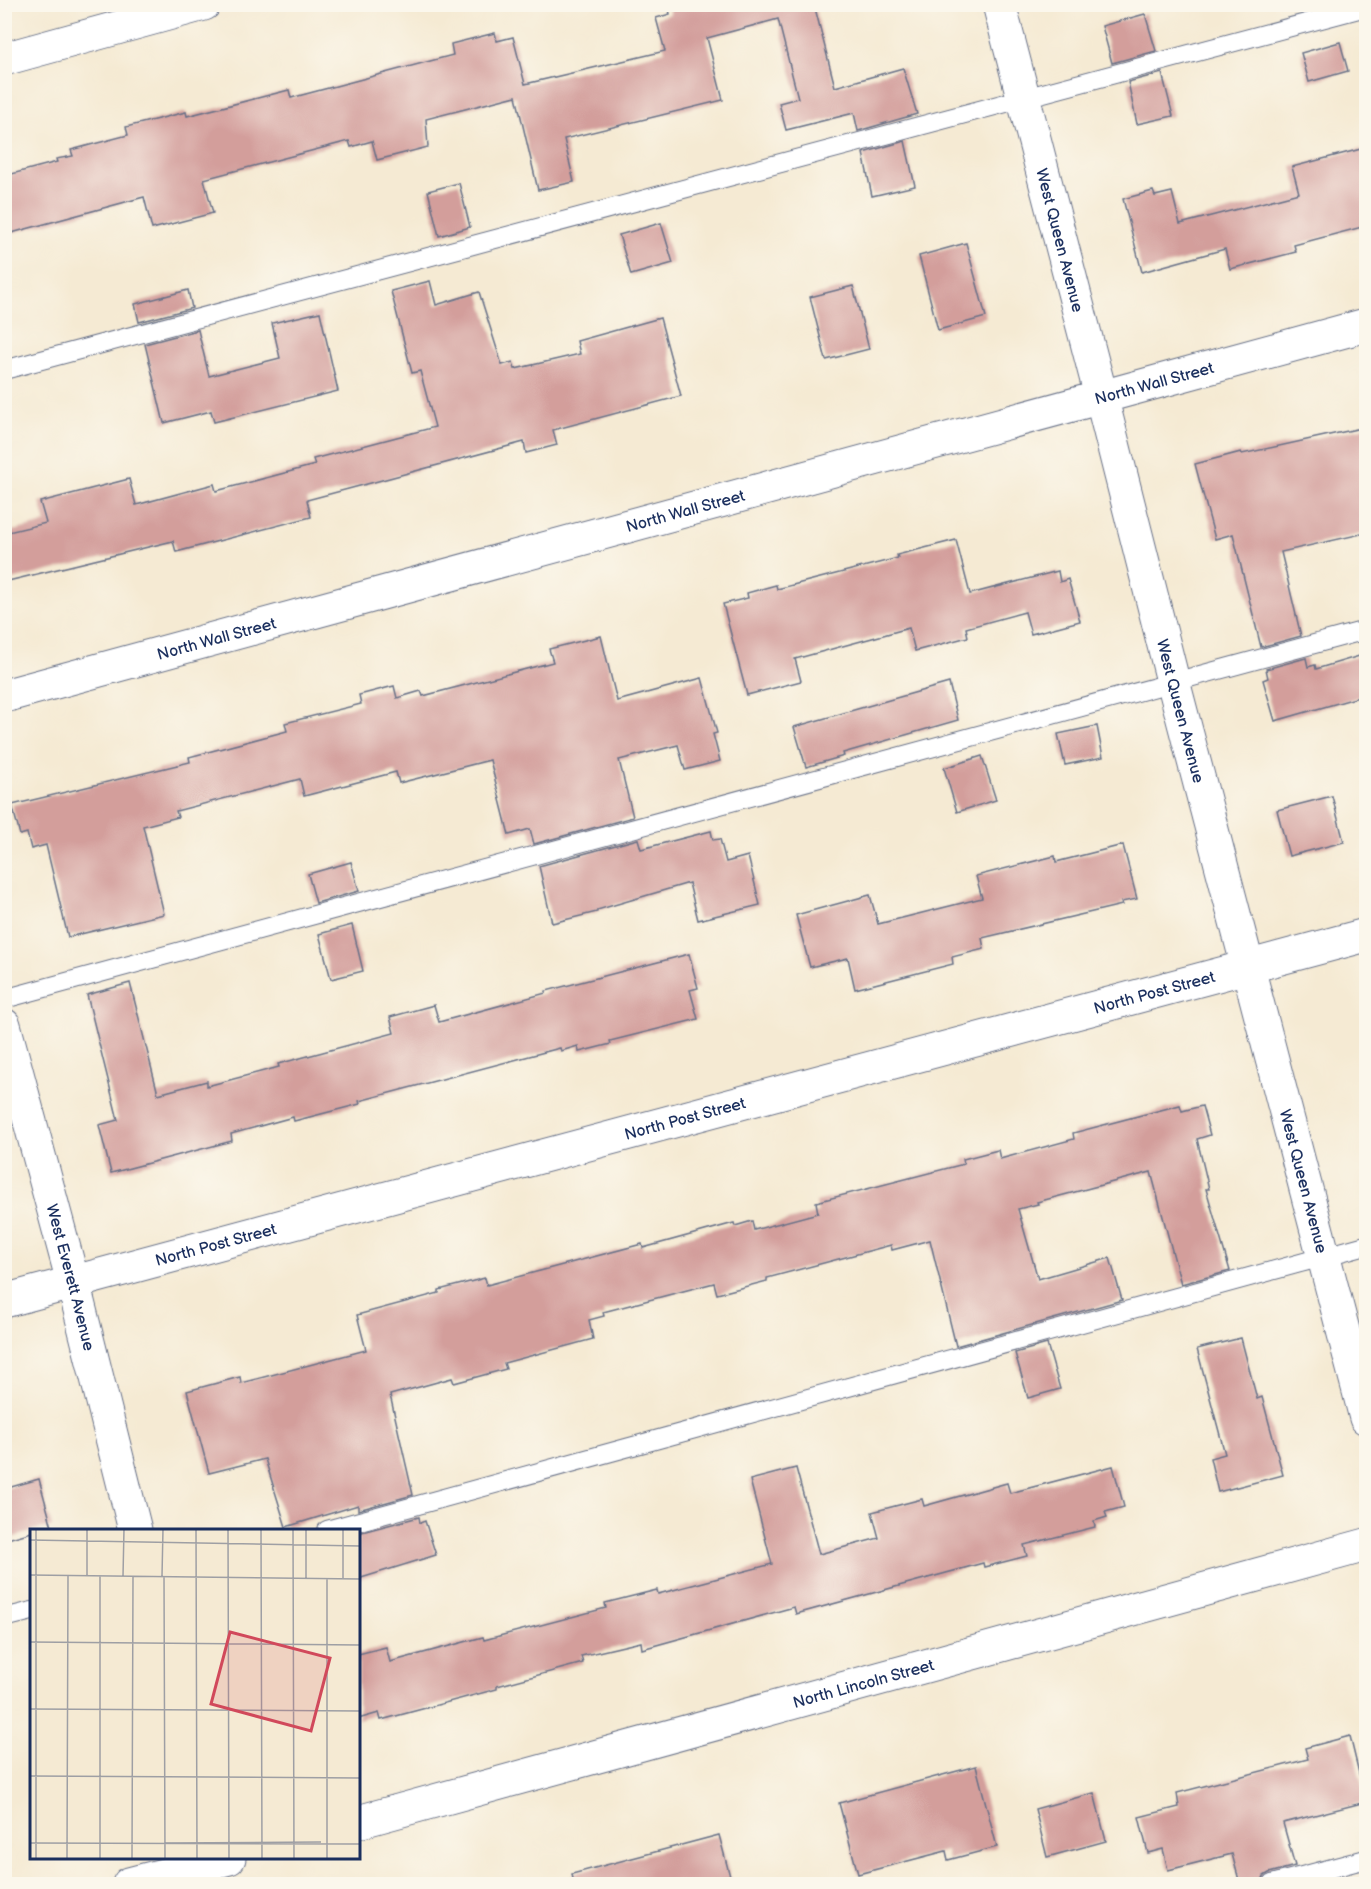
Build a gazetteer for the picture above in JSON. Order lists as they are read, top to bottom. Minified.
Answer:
{"streets":{"street":["West Queen Avenue","North Wall Street","North Post Street","West Everett Avenue","North Lincoln Street"]},"crossings":[["West Queen Avenue","North Wall Street"],["West Queen Avenue","North Post Street"],["North Post Street","West Everett Avenue"]]}
